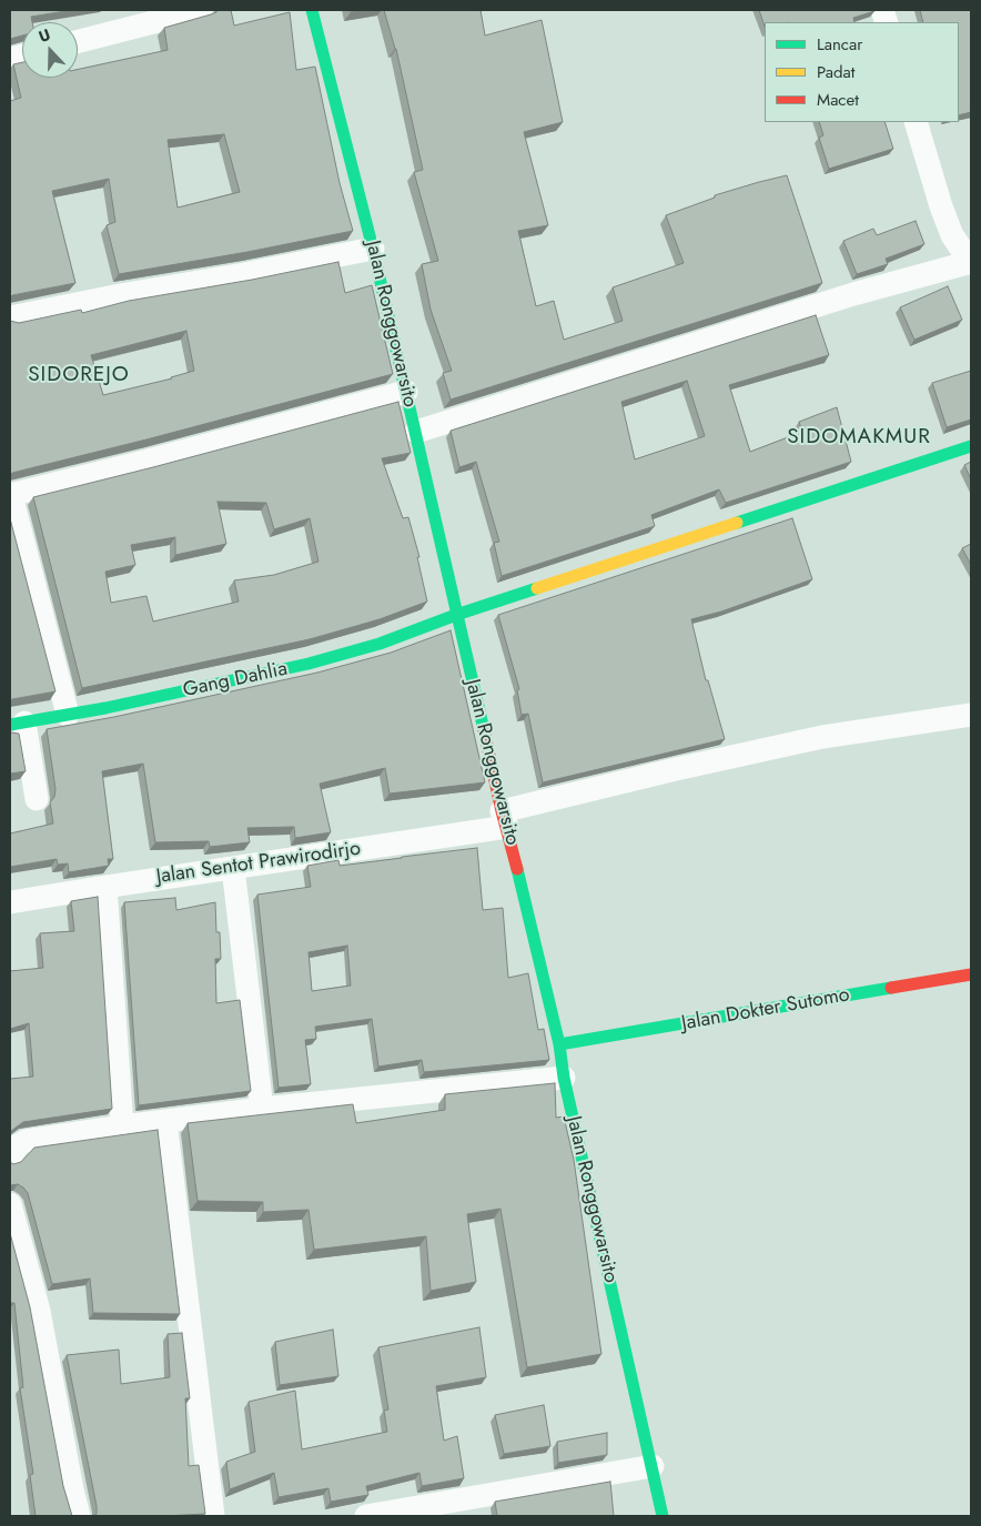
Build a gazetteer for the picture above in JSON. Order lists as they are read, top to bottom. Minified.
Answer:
{"streets":{"street":["Jalan Ronggowarsito","Gang Dahlia","Jalan Sentot Prawirodirjo","Jalan Dokter Sutomo"]},"crossings":[["Jalan Ronggowarsito","Gang Dahlia"],["Jalan Ronggowarsito","Jalan Sentot Prawirodirjo"],["Jalan Ronggowarsito","Jalan Dokter Sutomo"]],"districts":["SIDOREJO","SIDOMAKMUR"],"legend":["Lancar","Padat","Macet"],"north":"top"}
